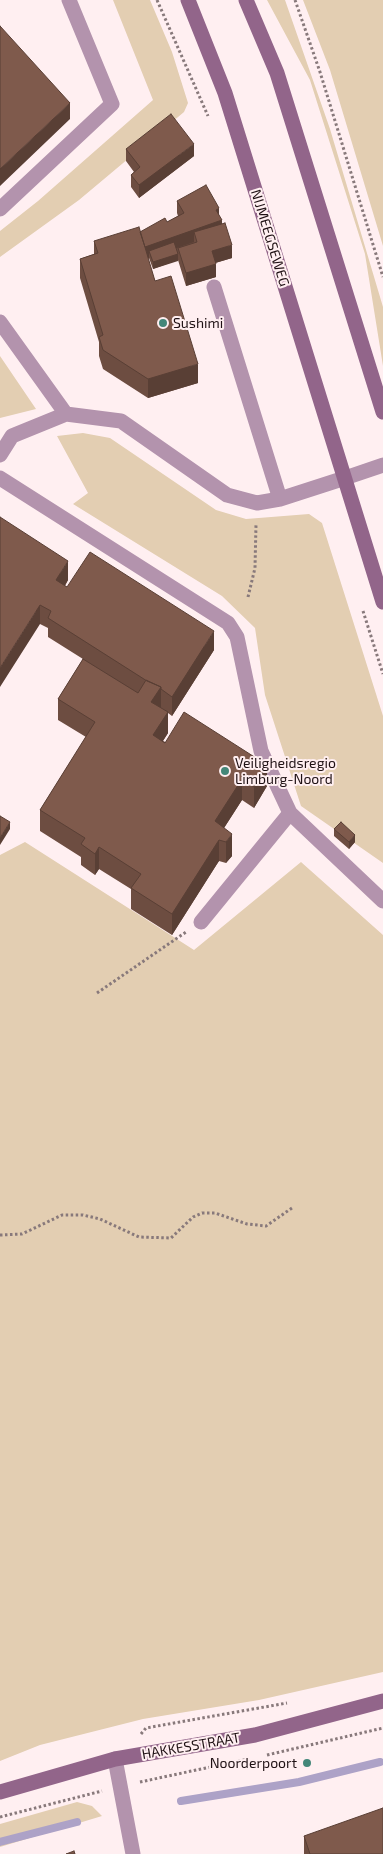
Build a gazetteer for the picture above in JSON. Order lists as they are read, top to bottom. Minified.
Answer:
{"streets":{"main road":["NIJMEEGSEWEG","HAKKESSTRAAT"]},"places":["Sushimi","Veiligheidsregio Limburg-Noord","Noorderpoort"]}
